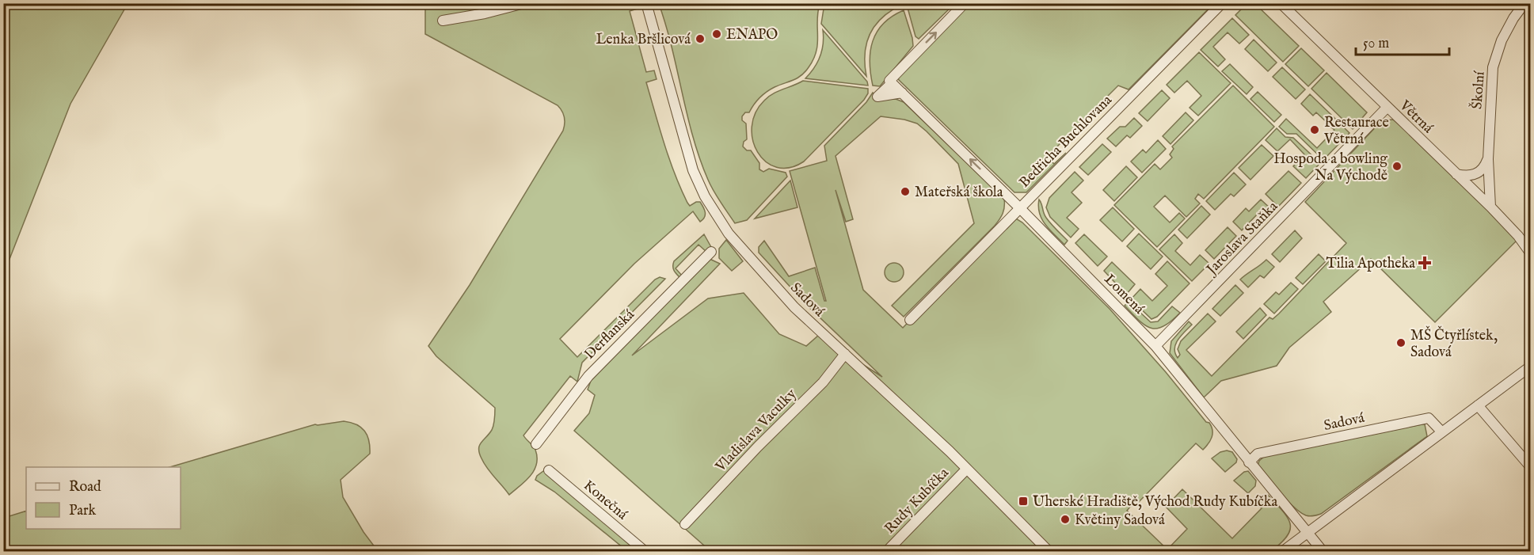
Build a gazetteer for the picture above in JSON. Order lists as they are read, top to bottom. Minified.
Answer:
{"streets":{"street":["Školní","Větrná","Bedřicha Buchlovana","Jaroslava Staňka","Lomená","Sadová","Derflanská","Vladislava Vaculky","Konečná","Rudy Kubíčka"]},"crossings":[["Školní","Větrná"],["Větrná","Jaroslava Staňka"],["Bedřicha Buchlovana","Lomená"],["Jaroslava Staňka","Lomená"],["Lomená","Sadová"],["Sadová","Vladislava Vaculky"],["Sadová","Rudy Kubíčka"]],"places":{"other":["ENAPO","Lenka Bršlicová","Restaurace Větrná","Hospoda a bowling Na Východě","Mateřská škola","MŠ Čtyřlístek, Sadová","Květiny Sadová"],"health":["Tilia Apotheka"],"transit":["Uherské Hradiště, Východ Rudy Kubíčka"]},"legend":["Road","Park"],"scale_bar":"50 m"}
